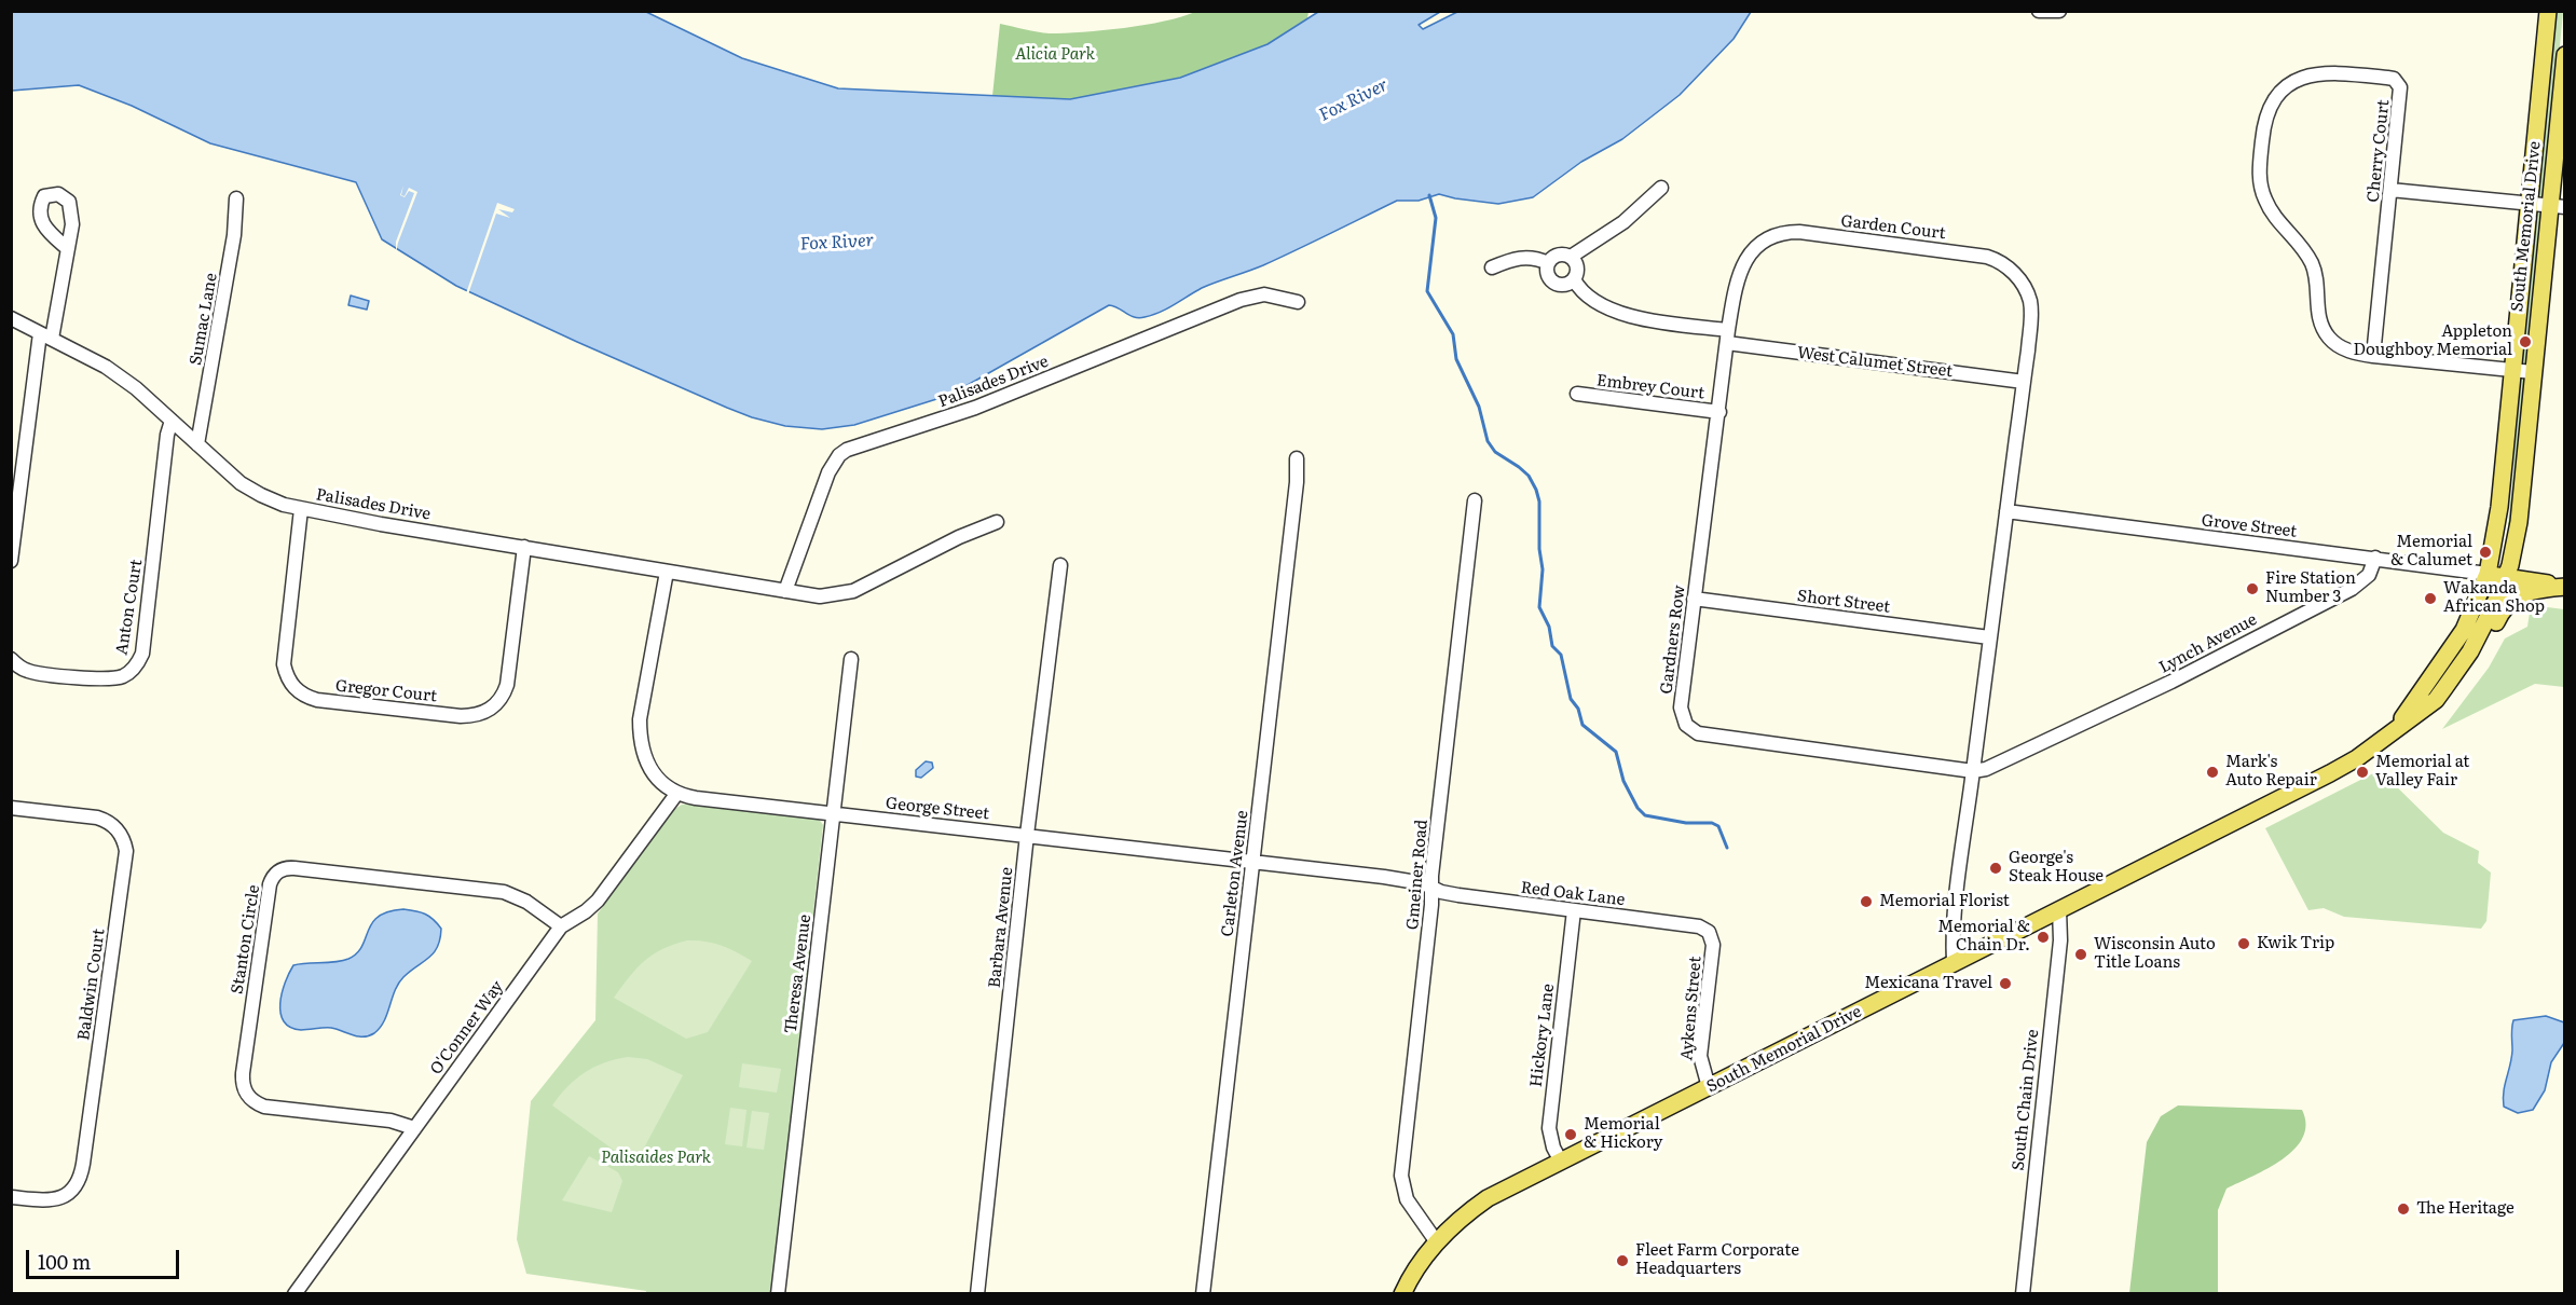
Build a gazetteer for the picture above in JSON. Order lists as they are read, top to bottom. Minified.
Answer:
{"streets":{"main road":["South Memorial Drive"],"street":["Cherry Court","Garden Court","Sumac Lane","West Calumet Street","Palisades Drive","Embrey Court","Grove Street","Short Street","Anton Court","Gardners Row","Lynch Avenue","Gregor Court","George Street","Carleton Avenue","Gmeiner Road","Red Oak Lane","Barbara Avenue","Stanton Circle","Theresa Avenue","Baldwin Court","Aykens Street","O'Conner Way","Hickory Lane","South Chain Drive"]},"crossings":[["Cherry Court","South Memorial Drive"],["South Memorial Drive","Grove Street"],["South Memorial Drive","Gmeiner Road"],["South Memorial Drive","Aykens Street"],["South Memorial Drive","Hickory Lane"],["South Memorial Drive","South Chain Drive"],["Garden Court","West Calumet Street"],["Garden Court","Gardners Row"],["Sumac Lane","Palisades Drive"],["West Calumet Street","Gardners Row"],["Palisades Drive","Anton Court"],["Palisades Drive","Gregor Court"],["Palisades Drive","George Street"],["Embrey Court","Gardners Row"],["Grove Street","Lynch Avenue"],["Short Street","Gardners Row"],["Gardners Row","Lynch Avenue"],["George Street","Carleton Avenue"],["George Street","Gmeiner Road"],["George Street","Red Oak Lane"],["George Street","Barbara Avenue"],["George Street","Theresa Avenue"],["George Street","O'Conner Way"],["Gmeiner Road","Red Oak Lane"],["Red Oak Lane","Aykens Street"],["Red Oak Lane","Hickory Lane"],["Stanton Circle","O'Conner Way"]],"water":["Fox River"],"parks":["Alicia Park","Palisaides Park"],"places":["Appleton Doughboy Memorial","Memorial & Calumet","Fire Station Number 3","Wakanda African Shop","Mark's Auto Repair","Memorial at Valley Fair","George's Steak House","Memorial Florist","Memorial & Chain Dr.","Kwik Trip","Wisconsin Auto Title Loans","Mexicana Travel","Memorial & Hickory","The Heritage","Fleet Farm Corporate Headquarters"],"scale_bar":"100 m"}
